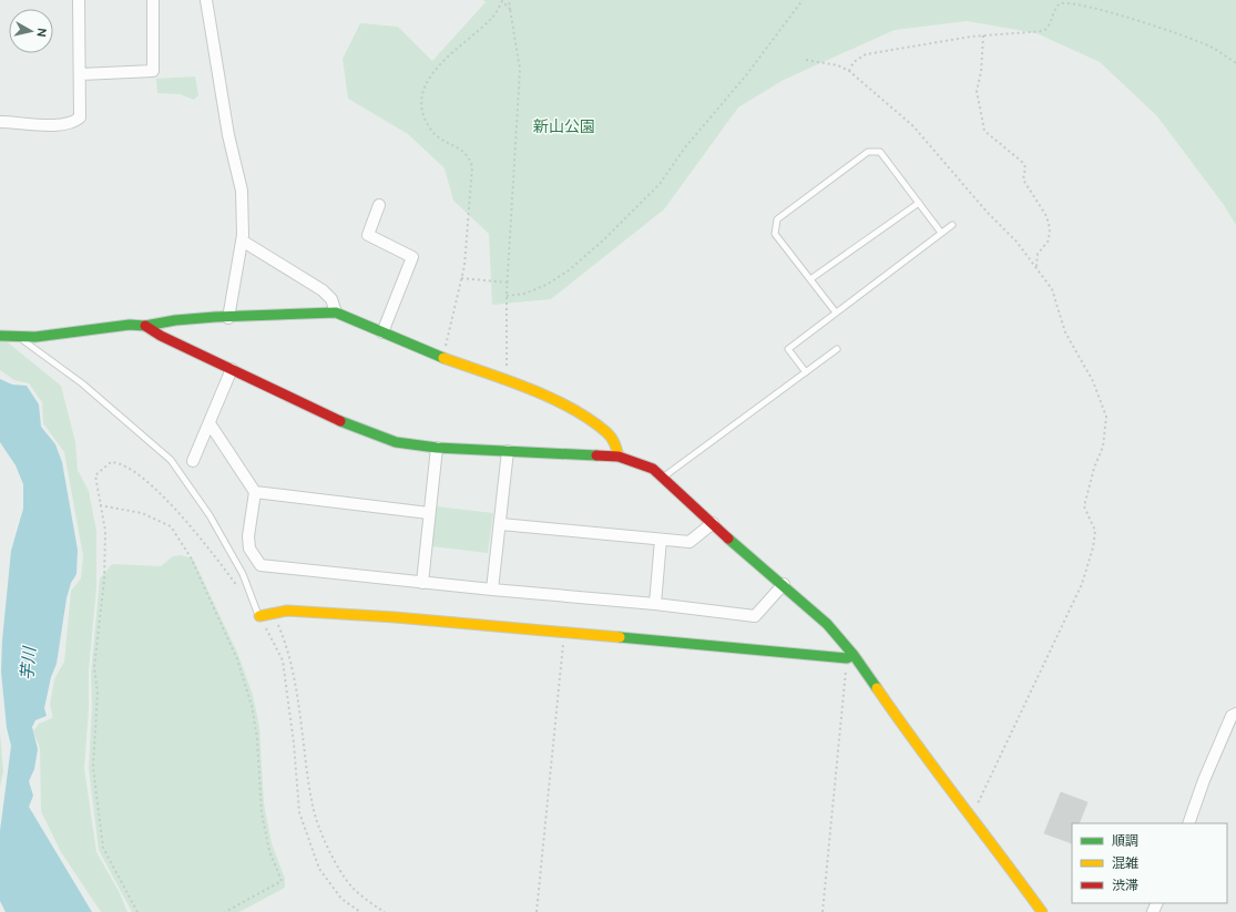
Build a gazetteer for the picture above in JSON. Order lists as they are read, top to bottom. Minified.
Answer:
{"water":["芋川"],"parks":["新山公園"],"legend":["順調","混雑","渋滞"],"north":"right"}
